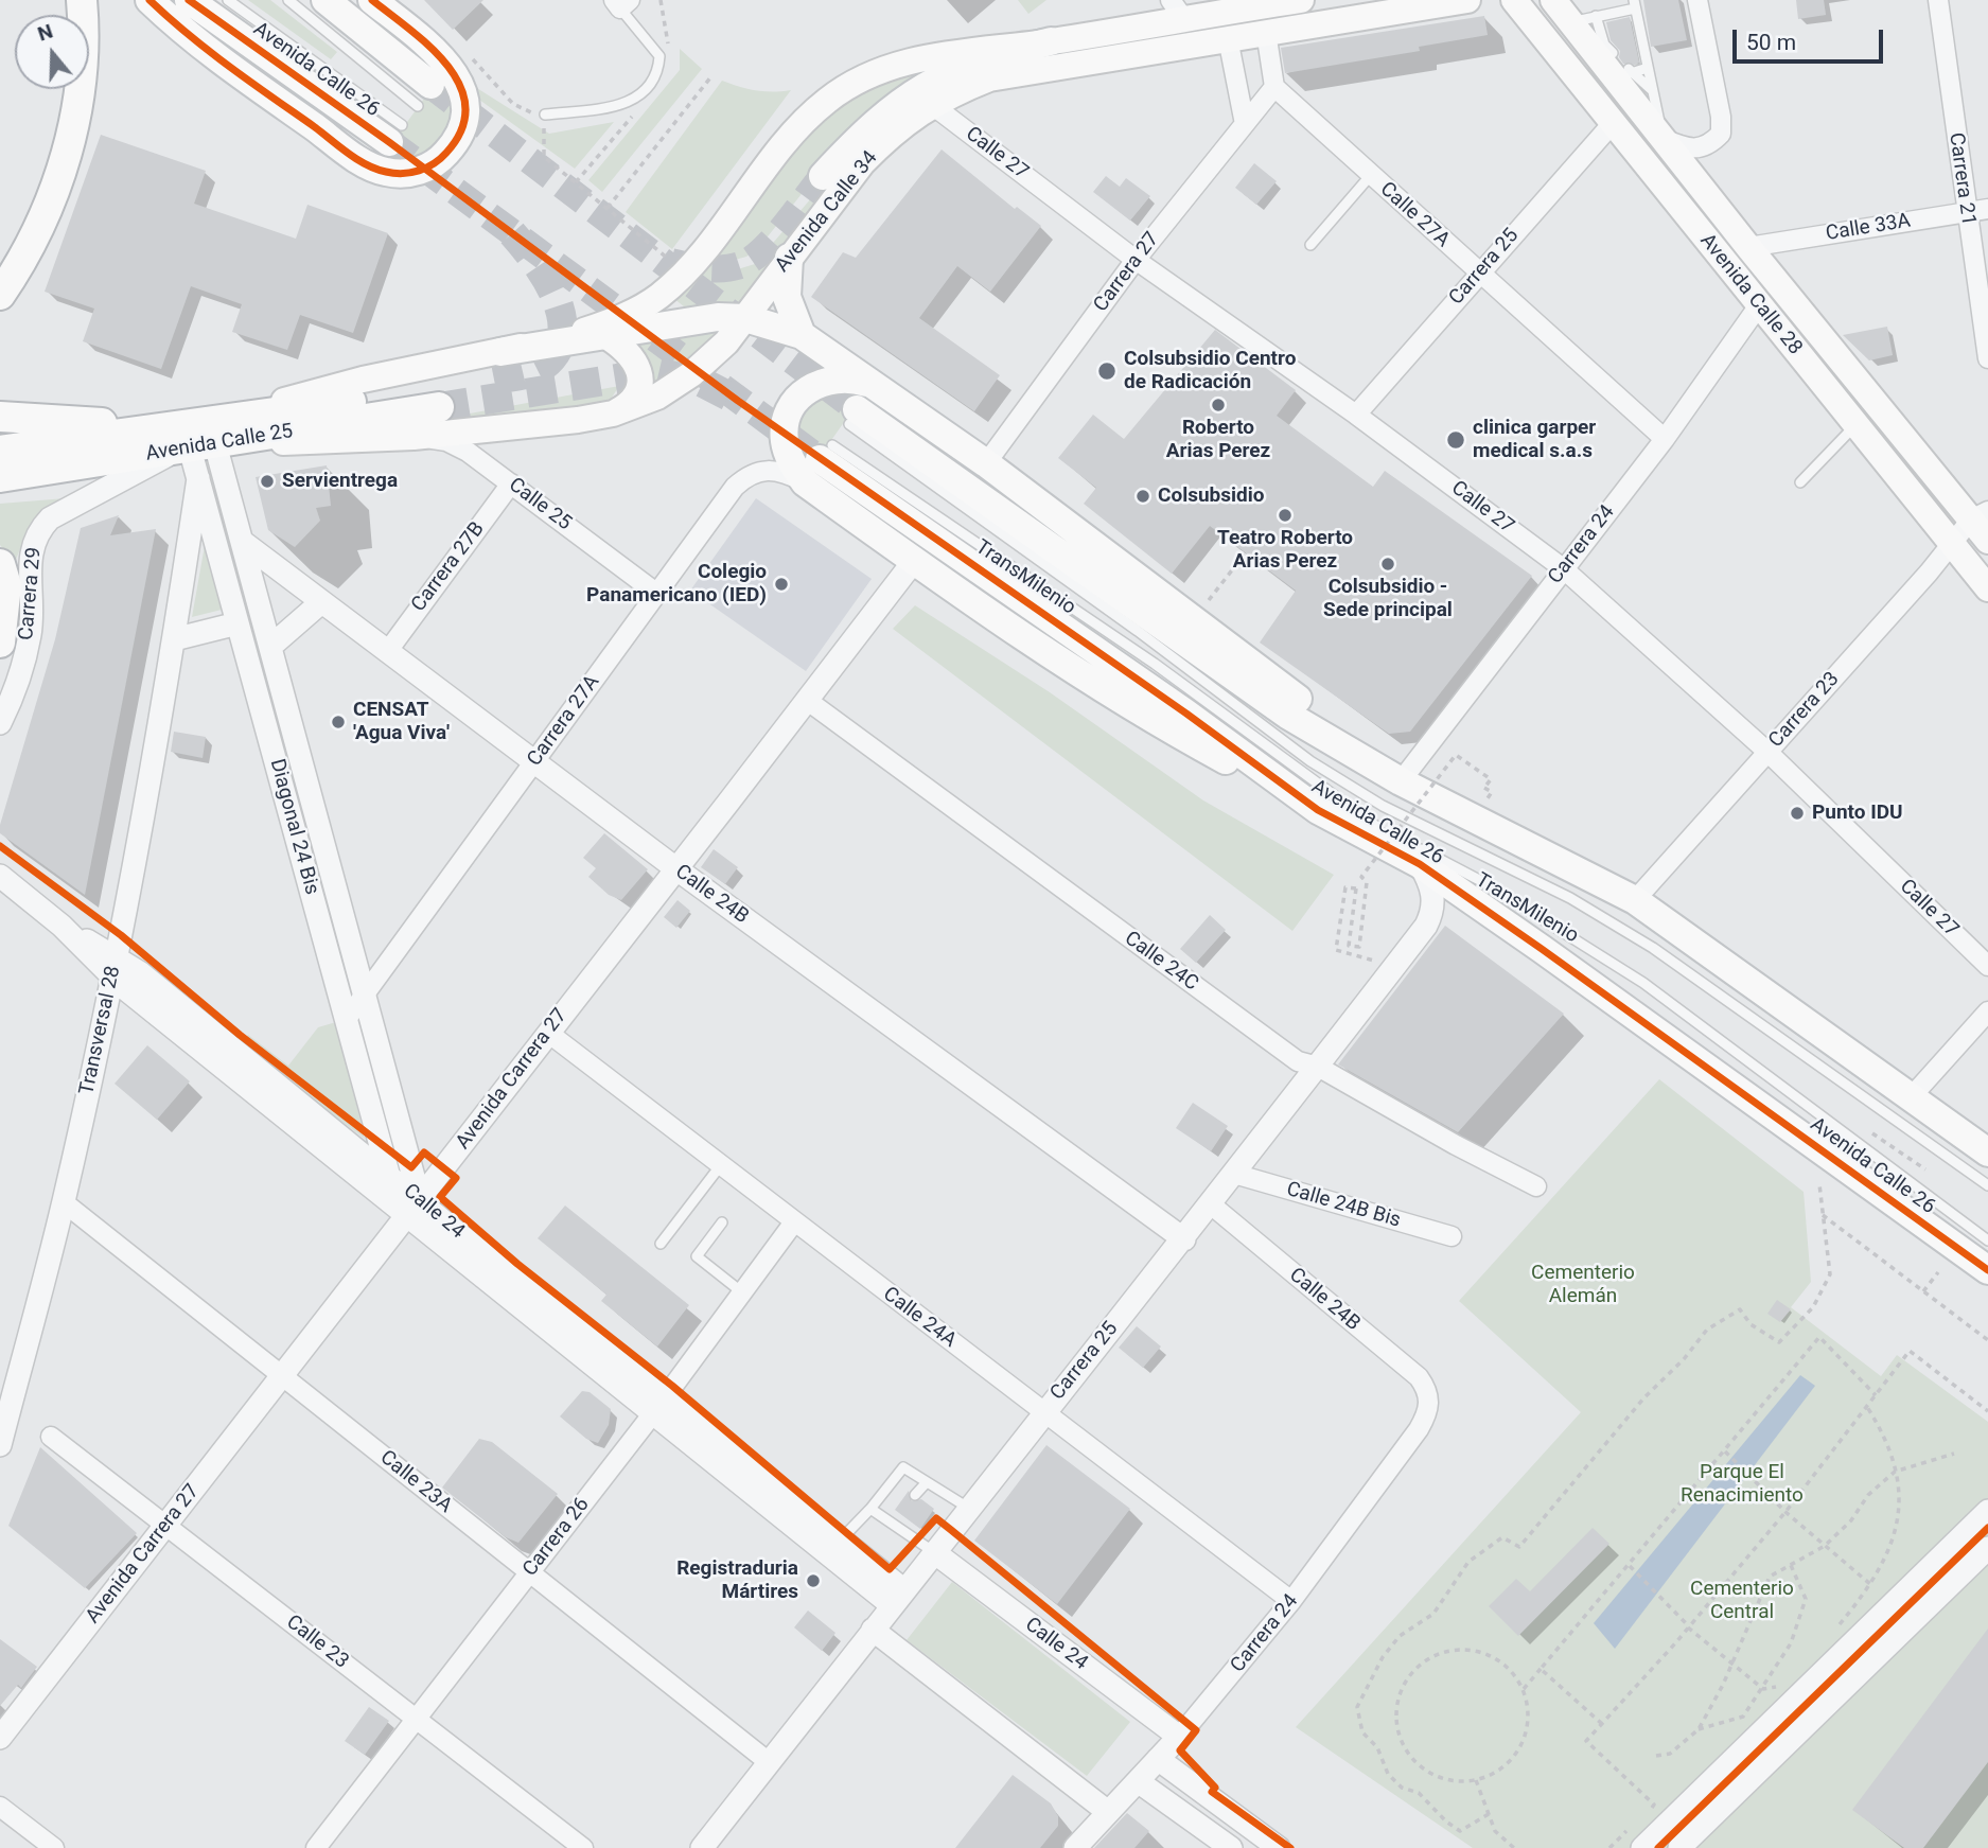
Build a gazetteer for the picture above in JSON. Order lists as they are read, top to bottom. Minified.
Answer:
{"streets":{"highway":["Avenida Calle 25"],"main road":["Avenida Calle 26","Avenida Calle 34","Avenida Calle 28"],"street":["Calle 27","Carrera 21","Calle 27A","Calle 33A","Carrera 25","Carrera 27","Calle 25","Carrera 24","Carrera 27B","Carrera 29","Carrera 23","Carrera 27A","Diagonal 24 Bis","Calle 24B","Calle 24C","Transversal 28","Avenida Carrera 27","Calle 24B Bis","Calle 24","Calle 24A","Calle 23A","Carrera 26","Calle 23"],"lane":["TransMilenio"]},"crossings":[["Avenida Calle 26","Carrera 25"],["Avenida Calle 26","TransMilenio"],["Avenida Calle 26","Carrera 27A"],["Calle 27","Avenida Calle 34"],["Calle 27","Carrera 25"],["Calle 27","Carrera 27"],["Calle 27","Carrera 24"],["Calle 27","Carrera 23"],["Carrera 21","Calle 33A"],["Avenida Calle 34","Avenida Calle 25"],["Avenida Calle 34","Calle 25"],["Avenida Calle 34","Carrera 29"],["Avenida Calle 34","Diagonal 24 Bis"],["Calle 27A","Carrera 25"],["Calle 27A","Carrera 27"],["Calle 27A","Carrera 24"],["Calle 33A","Avenida Calle 28"],["Carrera 25","Avenida Calle 28"],["Carrera 25","TransMilenio"],["Carrera 25","Calle 24B"],["Carrera 25","Calle 24C"],["Carrera 25","Calle 24B Bis"],["Carrera 25","Calle 24"],["Carrera 25","Calle 24A"],["Carrera 25","Calle 23A"],["Avenida Calle 28","Carrera 24"],["Avenida Calle 28","Carrera 23"],["Avenida Calle 25","Carrera 29"],["Avenida Calle 25","Diagonal 24 Bis"],["Calle 25","Carrera 27B"],["Calle 25","Carrera 27A"],["Carrera 24","Calle 24B"],["Carrera 24","Calle 24"],["Carrera 24","Calle 24A"],["Carrera 27B","Calle 24B"],["TransMilenio","Carrera 27A"],["Carrera 29","Diagonal 24 Bis"],["Carrera 27A","Diagonal 24 Bis"],["Carrera 27A","Calle 24B"],["Diagonal 24 Bis","Calle 24B"],["Diagonal 24 Bis","Transversal 28"],["Diagonal 24 Bis","Avenida Carrera 27"],["Diagonal 24 Bis","Calle 24"],["Calle 24B","Avenida Carrera 27"],["Calle 24C","Avenida Carrera 27"],["Transversal 28","Calle 24"],["Transversal 28","Calle 23A"],["Avenida Carrera 27","Calle 24"],["Avenida Carrera 27","Calle 24A"],["Avenida Carrera 27","Calle 23A"],["Avenida Carrera 27","Calle 23"],["Calle 24","Carrera 26"],["Calle 24A","Carrera 26"],["Calle 23A","Carrera 26"],["Carrera 26","Calle 23"]],"parks":["Cementerio Alemán","Parque El Renacimiento","Cementerio Central"],"places":["Colsubsidio Centro de Radicación","Roberto Arias Perez","clinica garper medical s.a.s","Servientrega","Colsubsidio","Teatro Roberto Arias Perez","Colsubsidio - Sede principal","Colegio Panamericano (IED)","CENSAT 'Agua Viva'","Punto IDU","Registraduria Mártires"],"scale_bar":"50 m","north":"top"}
